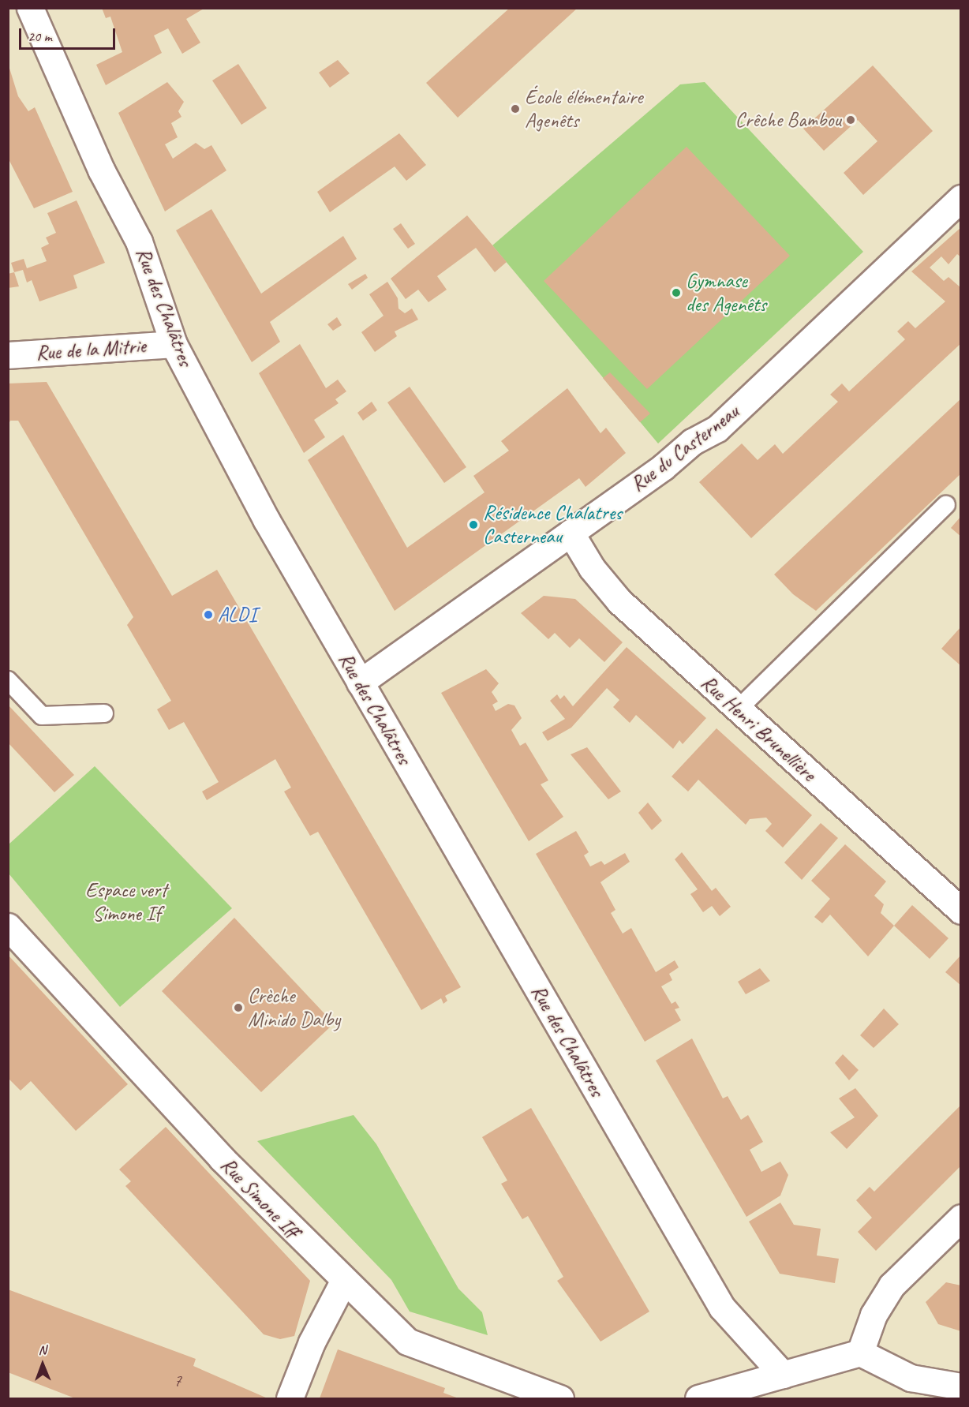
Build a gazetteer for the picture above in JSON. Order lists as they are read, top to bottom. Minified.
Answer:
{"streets":{"street":["Rue des Chalâtres","Rue de la Mitrie","Rue du Casterneau","Rue Henri Brunellière","Rue Simone Iff"]},"crossings":[["Rue des Chalâtres","Rue de la Mitrie"],["Rue des Chalâtres","Rue du Casterneau"],["Rue du Casterneau","Rue Henri Brunellière"]],"parks":["Espace vert Simone If"],"places":["École élémentaire Agenêts","Crêche Bambou","Gymnase des Agenêts","Résidence Chalatres Casterneau","ALDI","Crèche Minido Dalby"],"house_numbers":["7"],"scale_bar":"20 m","north":"top"}
